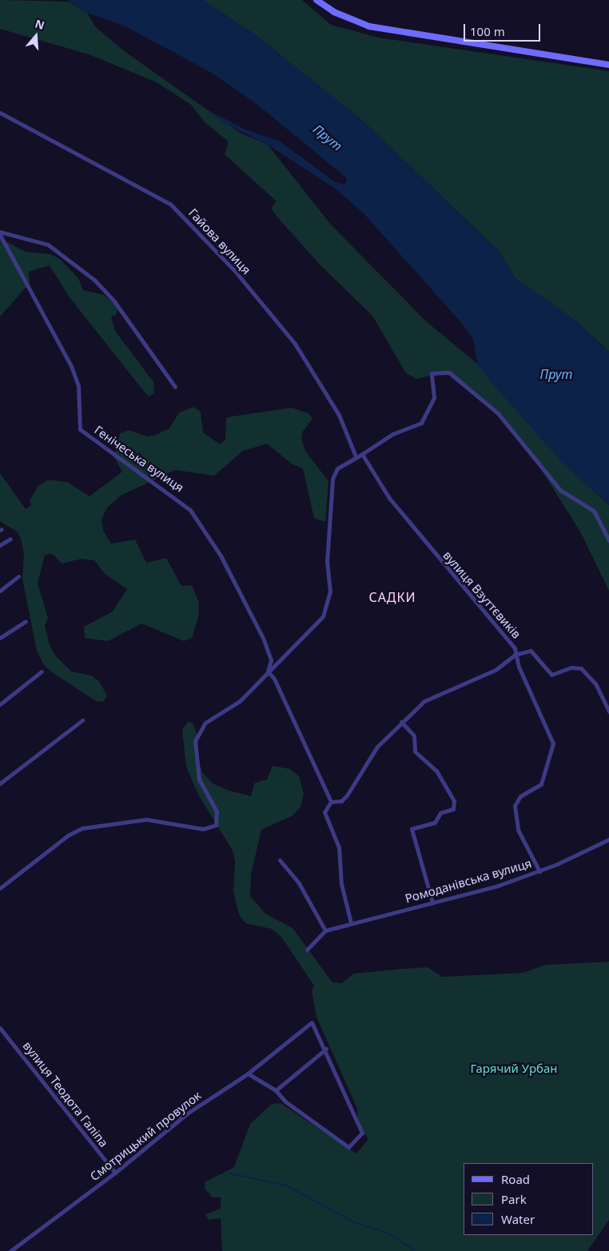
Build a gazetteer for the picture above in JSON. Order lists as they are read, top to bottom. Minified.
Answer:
{"streets":{"street":["Гайова вулиця","Генічеська вулиця","вулиця Взуттєвиків","Ромоданівська вулиця","вулиця Теодота Галіпа","Смотрицький провулок"]},"crossings":[["вулиця Теодота Галіпа","Смотрицький провулок"]],"districts":["САДКИ"],"water":["Прут"],"parks":["Гарячий Урбан"],"legend":["Road","Park","Water"],"scale_bar":"100 m","north":"top"}
